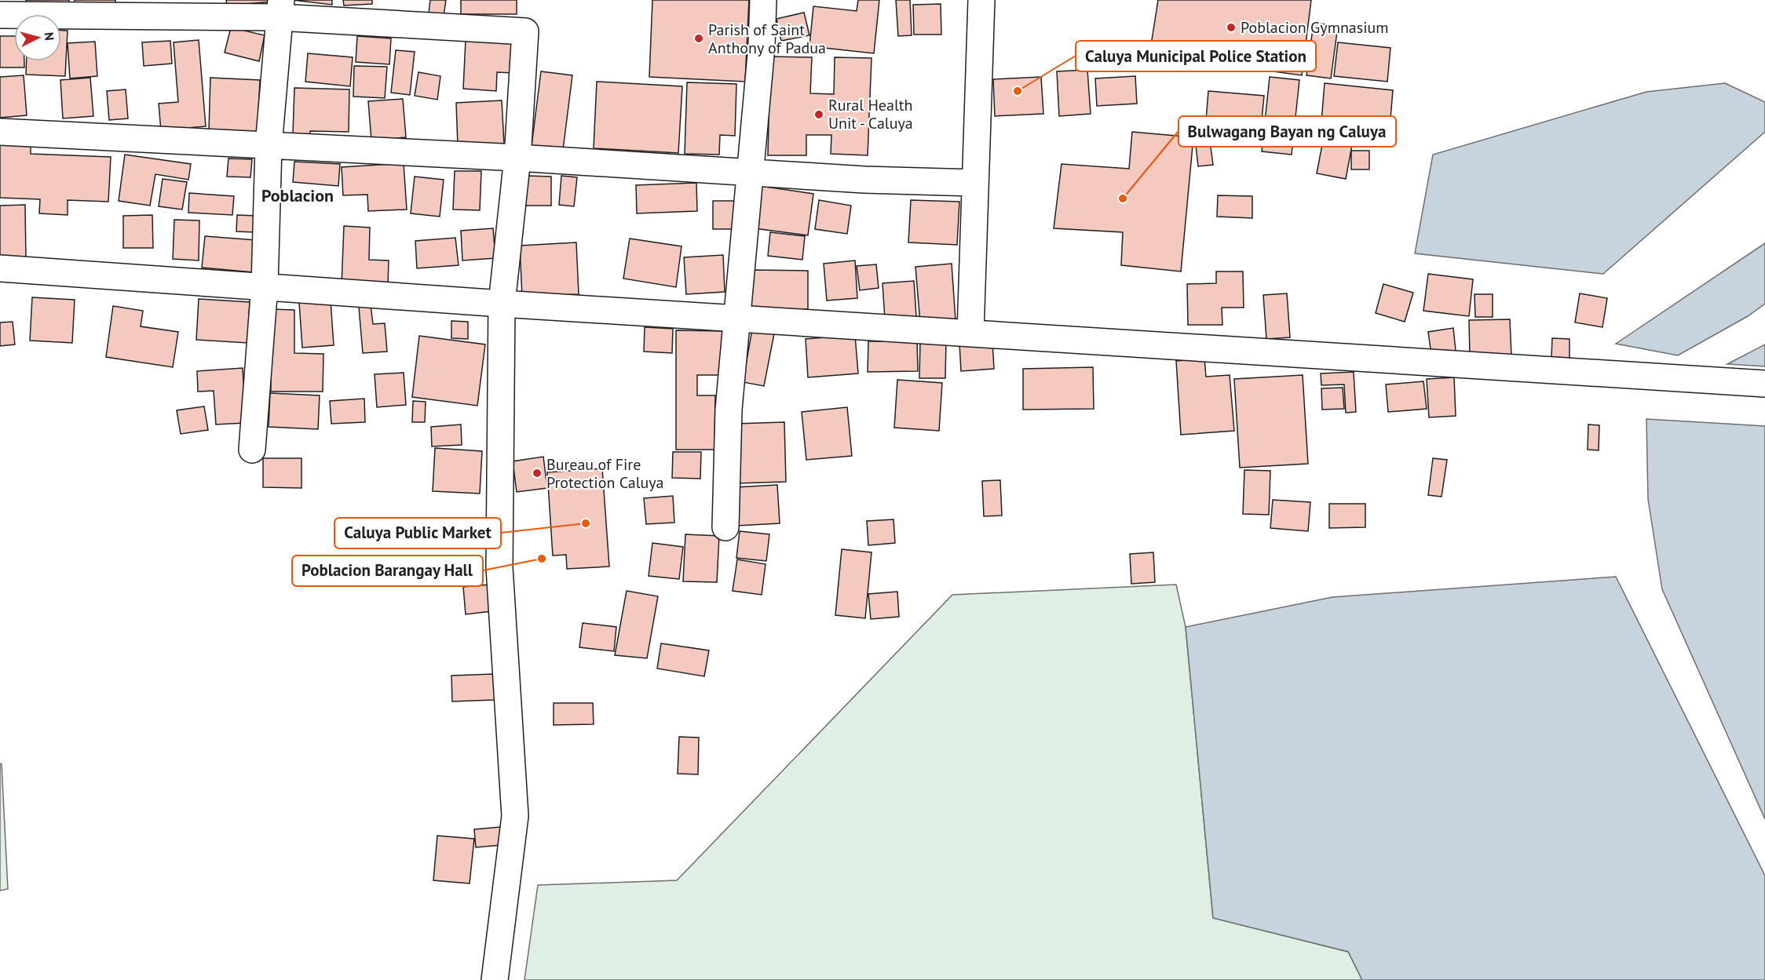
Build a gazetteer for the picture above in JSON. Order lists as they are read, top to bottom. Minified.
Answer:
{"districts":["Poblacion"],"places":["Poblacion Gymnasium","Parish of Saint Anthony of Padua","Caluya Municipal Police Station","Rural Health Unit - Caluya","Bulwagang Bayan ng Caluya","Bureau of Fire Protection Caluya","Caluya Public Market","Poblacion Barangay Hall"],"north":"right"}
